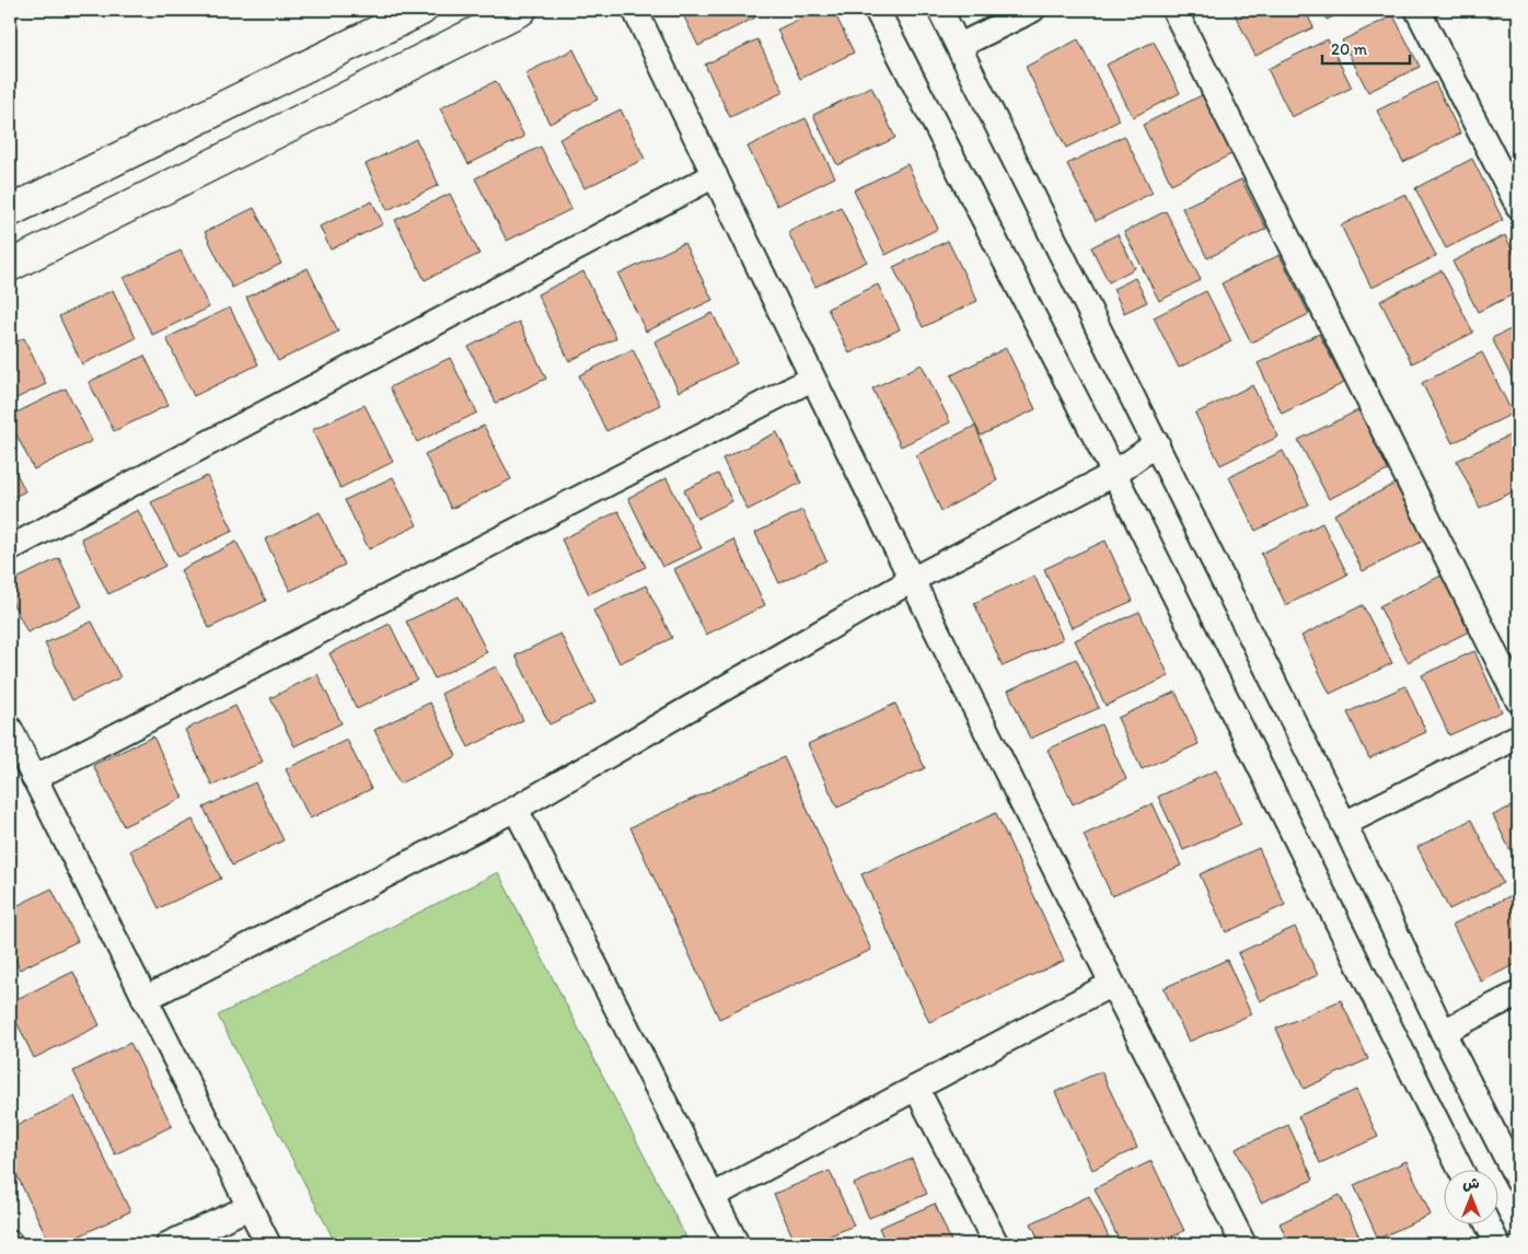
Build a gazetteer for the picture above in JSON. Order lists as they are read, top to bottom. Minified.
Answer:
{"scale_bar":"20 m","north":"top"}
